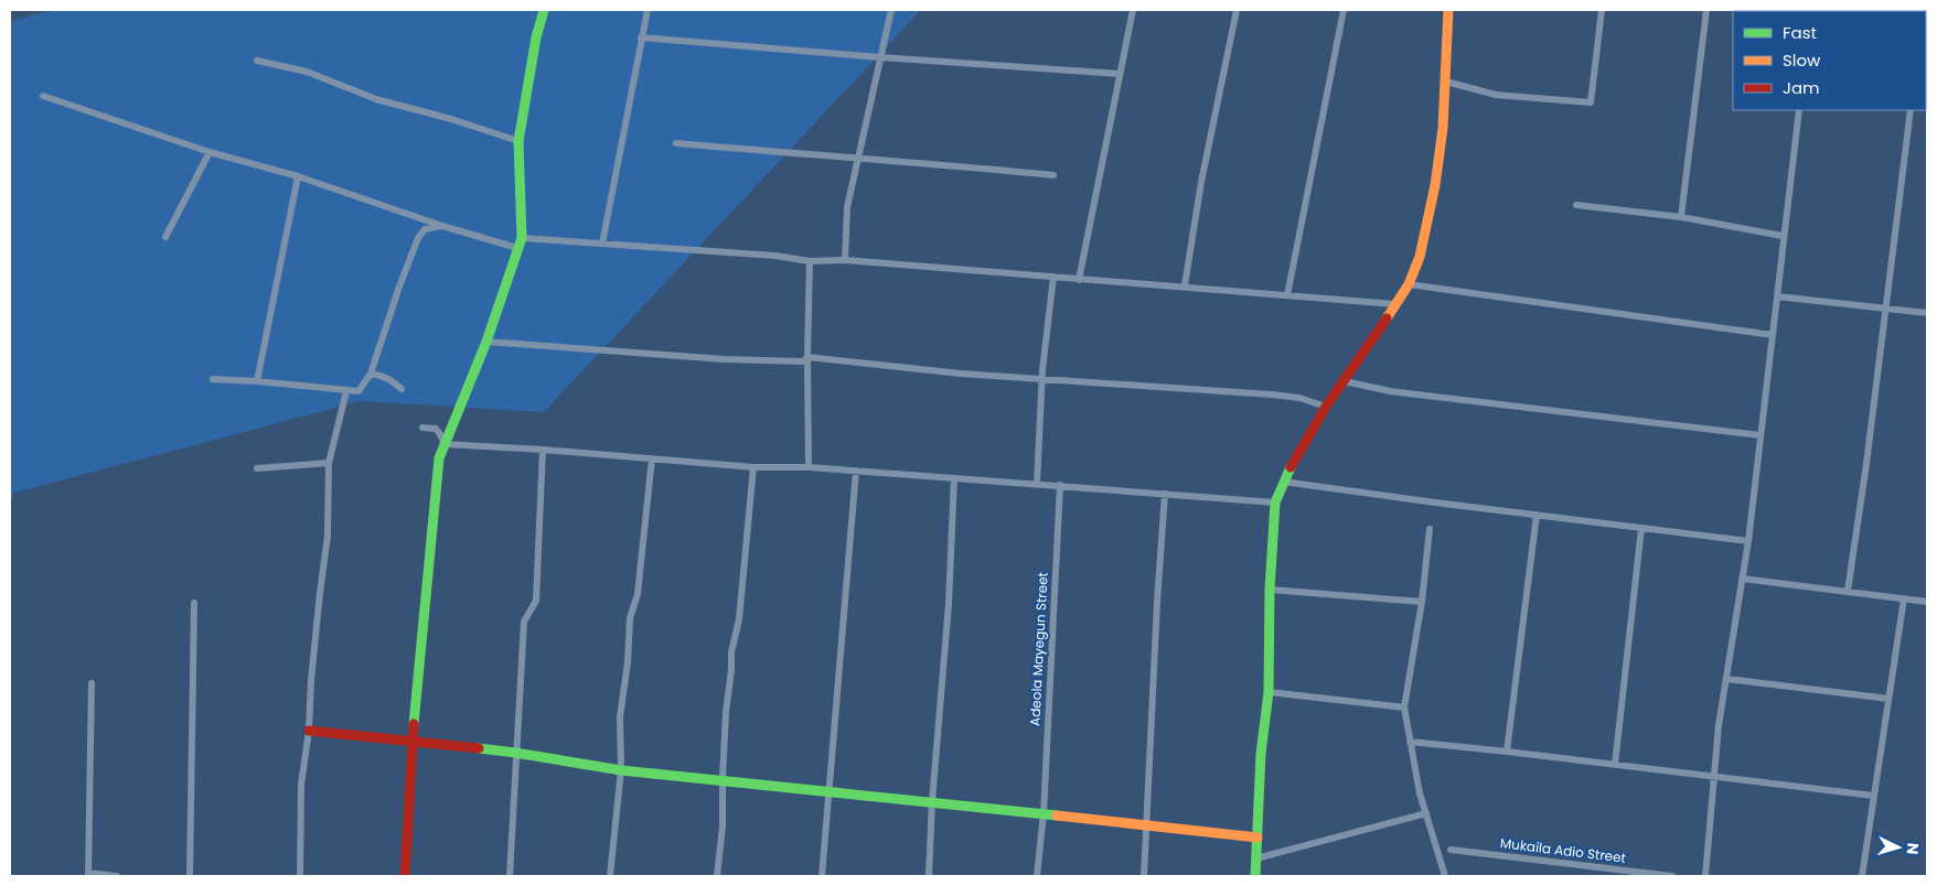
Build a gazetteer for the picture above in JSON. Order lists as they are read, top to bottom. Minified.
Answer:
{"streets":{"street":["Adeola Mayegun Street","Mukaila Adio Street"]},"legend":["Fast","Slow","Jam"],"north":"right"}
